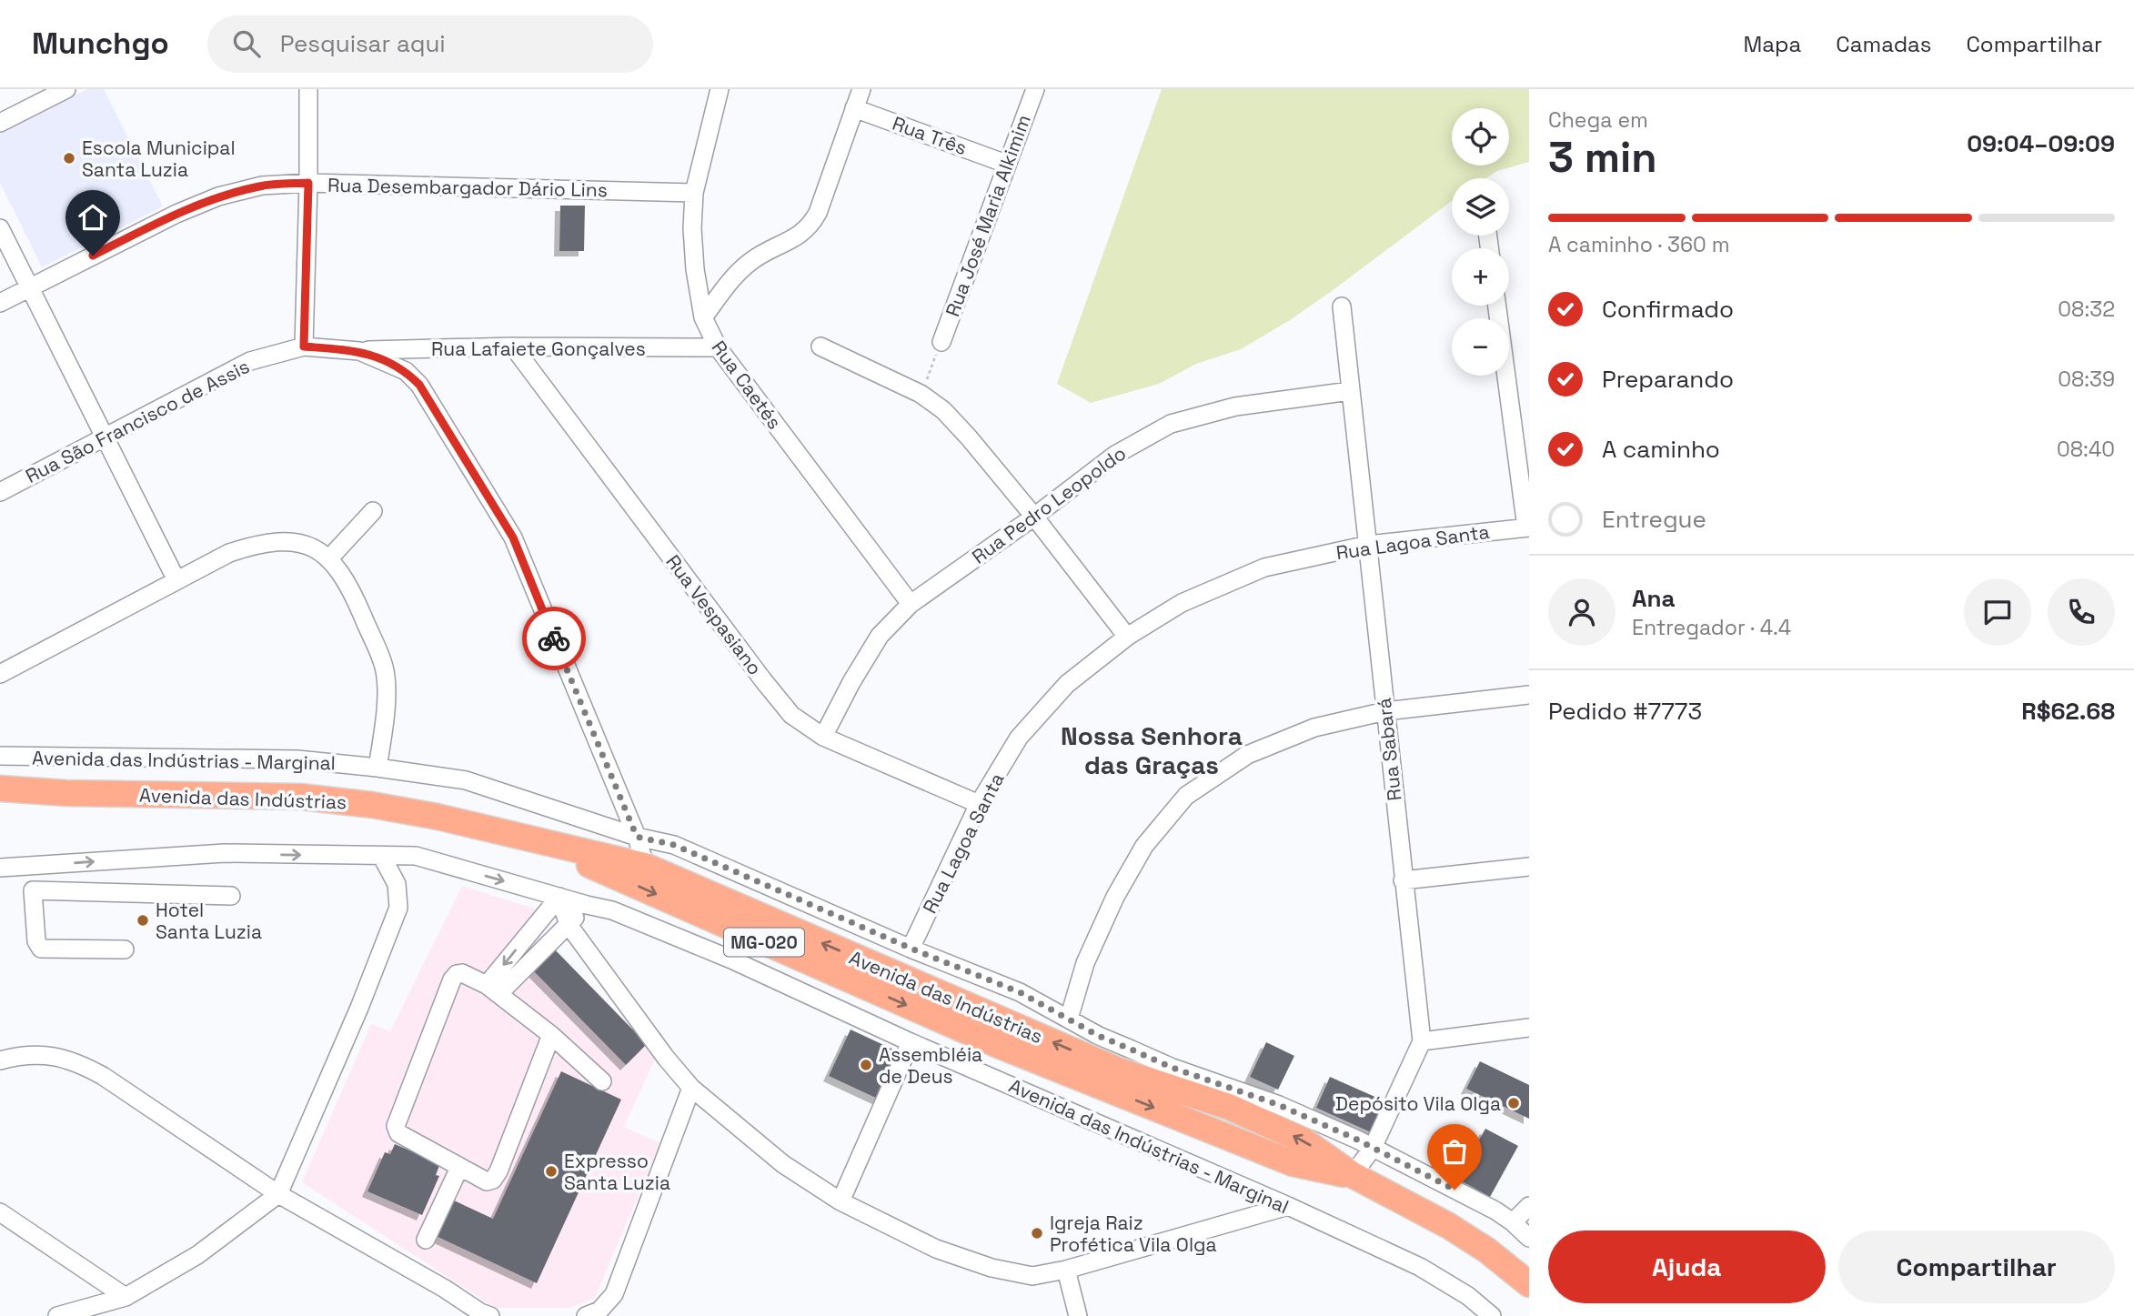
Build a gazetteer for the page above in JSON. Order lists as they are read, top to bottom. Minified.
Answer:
{"streets":{"highway":["Avenida das Indústrias","MG-020"],"street":["Rua Três","Rua Desembargador Dário Lins","Rua José Maria Alkimim","Rua Lafaiete Gonçalves","Rua Caetés","Rua São Francisco de Assis","Rua Pedro Leopoldo","Rua Lagoa Santa","Rua Vespasiano","Rua Sabará","Avenida das Indústrias - Marginal"]},"crossings":[["Rua Três","Rua José Maria Alkimim"],["Rua Desembargador Dário Lins","Rua Caetés"],["Rua Lafaiete Gonçalves","Rua Caetés"],["Rua Lafaiete Gonçalves","Rua São Francisco de Assis"],["Rua Lafaiete Gonçalves","Rua Vespasiano"],["Rua Caetés","Rua Pedro Leopoldo"],["Rua São Francisco de Assis","Avenida das Indústrias - Marginal"],["Rua São Francisco de Assis","Avenida das Indústrias"],["Rua Pedro Leopoldo","Rua Vespasiano"],["Rua Pedro Leopoldo","Rua Sabará"],["Rua Lagoa Santa","Rua Vespasiano"],["Rua Lagoa Santa","Rua Sabará"],["Rua Lagoa Santa","Avenida das Indústrias - Marginal"],["Avenida das Indústrias - Marginal","Avenida das Indústrias"]],"districts":["Nossa Senhora das Graças"],"places":["Escola Municipal Santa Luzia","Hotel Santa Luzia","Assembléia de Deus","Depósito Vila Olga","Expresso Santa Luzia","Igreja Raiz Profética Vila Olga"],"page":{"header":"Munchgo","search":"Pesquisar aqui","nav":["Mapa","Camadas","Compartilhar"],"heading":["3 min","Chega em","09:04–09:09"],"panel":["Ana","Entregador · 4.4","Pedido #7773","R$62.68"],"map_buttons":["+","−"],"bar":"A caminho · 360 m","list":[["Confirmado","08:32"],["Preparando","08:39"],["A caminho","08:40"],"Entregue"],"buttons":["Ajuda","Compartilhar"]}}
